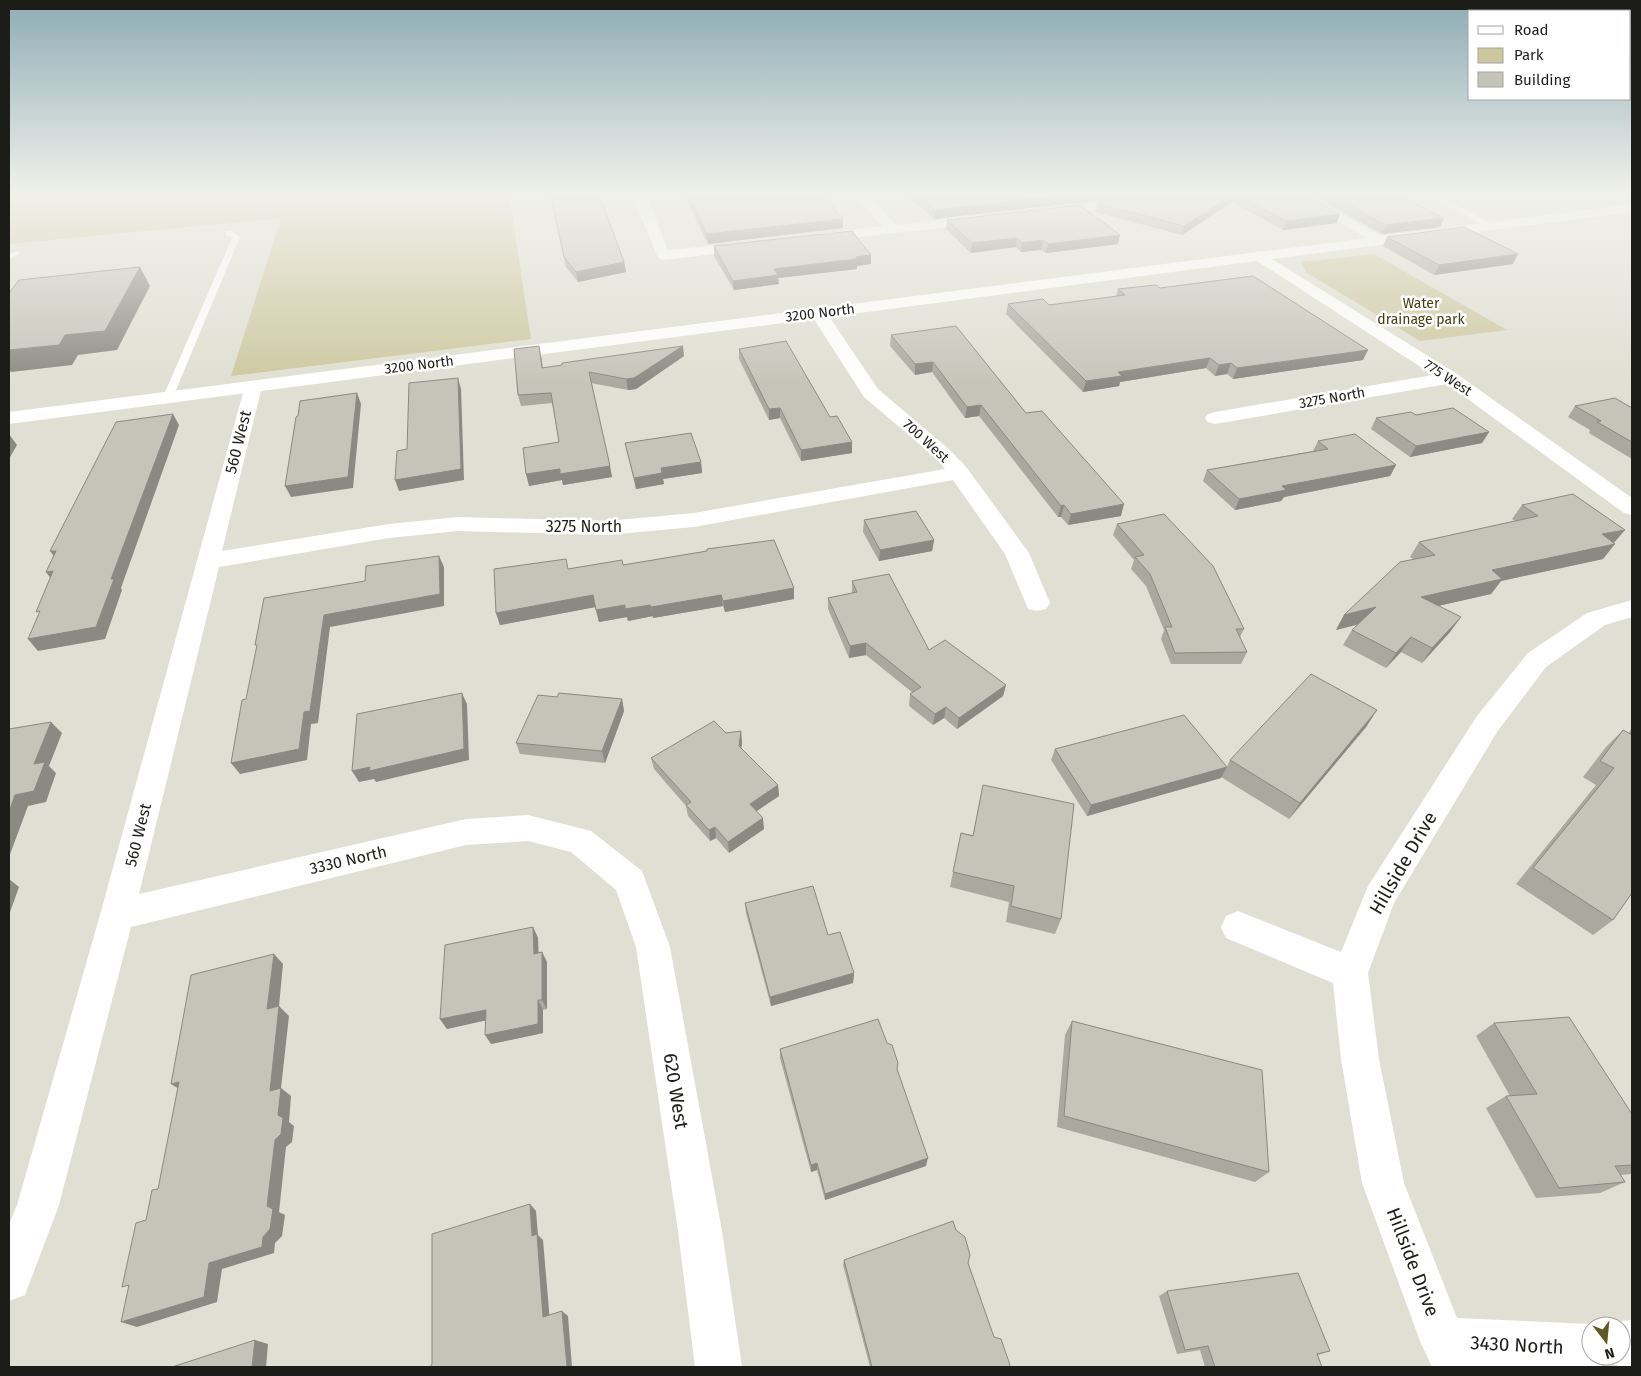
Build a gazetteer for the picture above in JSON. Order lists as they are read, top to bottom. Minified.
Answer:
{"streets":{"street":["3200 North","775 West","3275 North","700 West","560 West","3330 North","Hillside Drive","620 West","3430 North"]},"crossings":[["3200 North","700 West"],["3200 North","560 West"],["775 West","3275 North"],["3275 North","700 West"],["3275 North","560 West"],["560 West","3330 North"],["3330 North","620 West"],["Hillside Drive","3430 North"]],"parks":["Water drainage park"],"legend":["Road","Park","Building"],"north":"bottom"}
